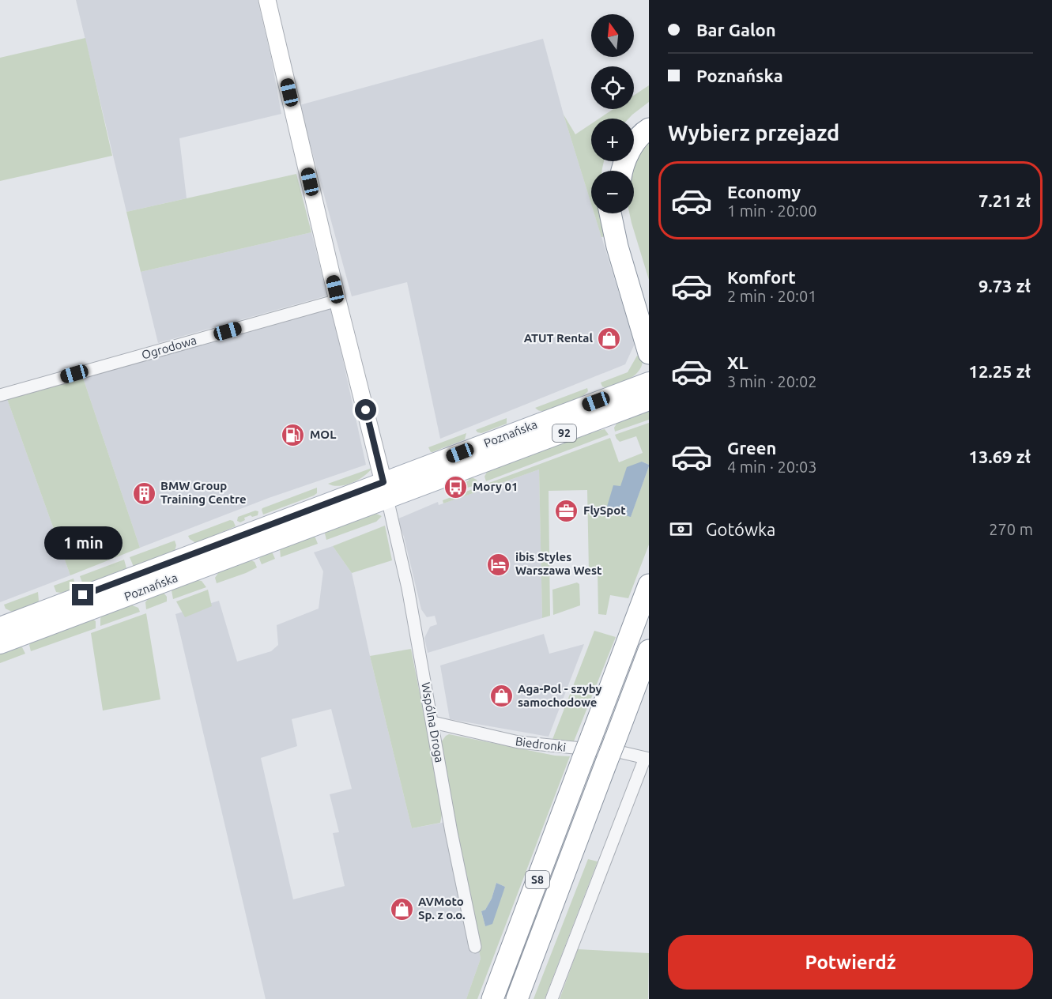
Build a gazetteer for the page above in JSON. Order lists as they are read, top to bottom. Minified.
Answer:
{"streets":{"highway":["S8"],"main road":["92","Poznańska"],"street":["Ogrodowa","Wspólna Droga","Biedronki"]},"crossings":[["Poznańska","Wspólna Droga"],["Wspólna Droga","Biedronki"]],"places":{"shop":["ATUT Rental","Aga-Pol - szyby samochodowe","AVMoto Sp. z o.o."],"fuel station":["MOL"],"bus stop":["Mory 01"],"building":["BMW Group Training Centre"],"office":["FlySpot"],"hotel":["ibis Styles Warszawa West"]},"north":"top","page":{"banner":["Bar Galon","Poznańska"],"map_buttons":["+","−"],"heading":"Wybierz przejazd","list":[{"name":"Economy","note":"1 min · 20:00","value":"7.21 zł"},{"name":"Komfort","note":"2 min · 20:01","value":"9.73 zł"},{"name":"XL","note":"3 min · 20:02","value":"12.25 zł"},{"name":"Green","note":"4 min · 20:03","value":"13.69 zł"}],"pay":["Gotówka","270 m"],"bubble":"1 min","buttons":"Potwierdź"}}
